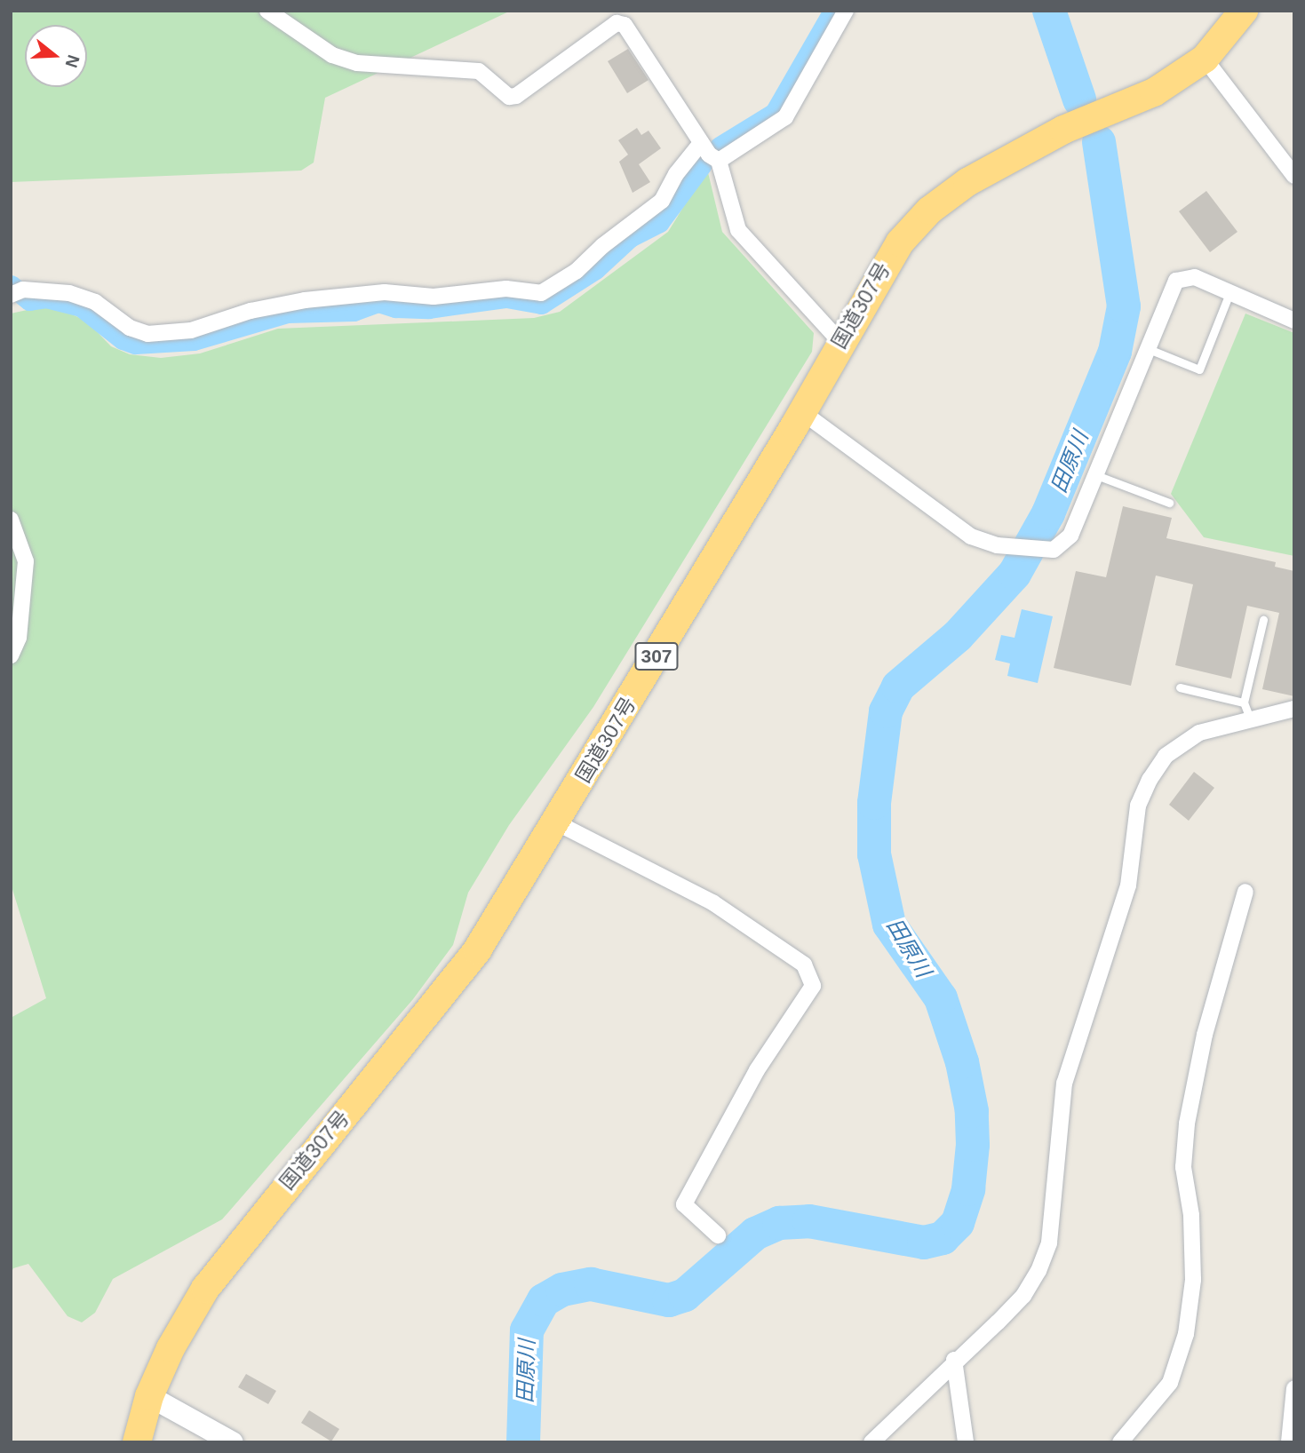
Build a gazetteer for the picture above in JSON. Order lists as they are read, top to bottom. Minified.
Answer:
{"streets":{"highway":["国道307号","307"]},"water":["田原川"],"north":"right"}
